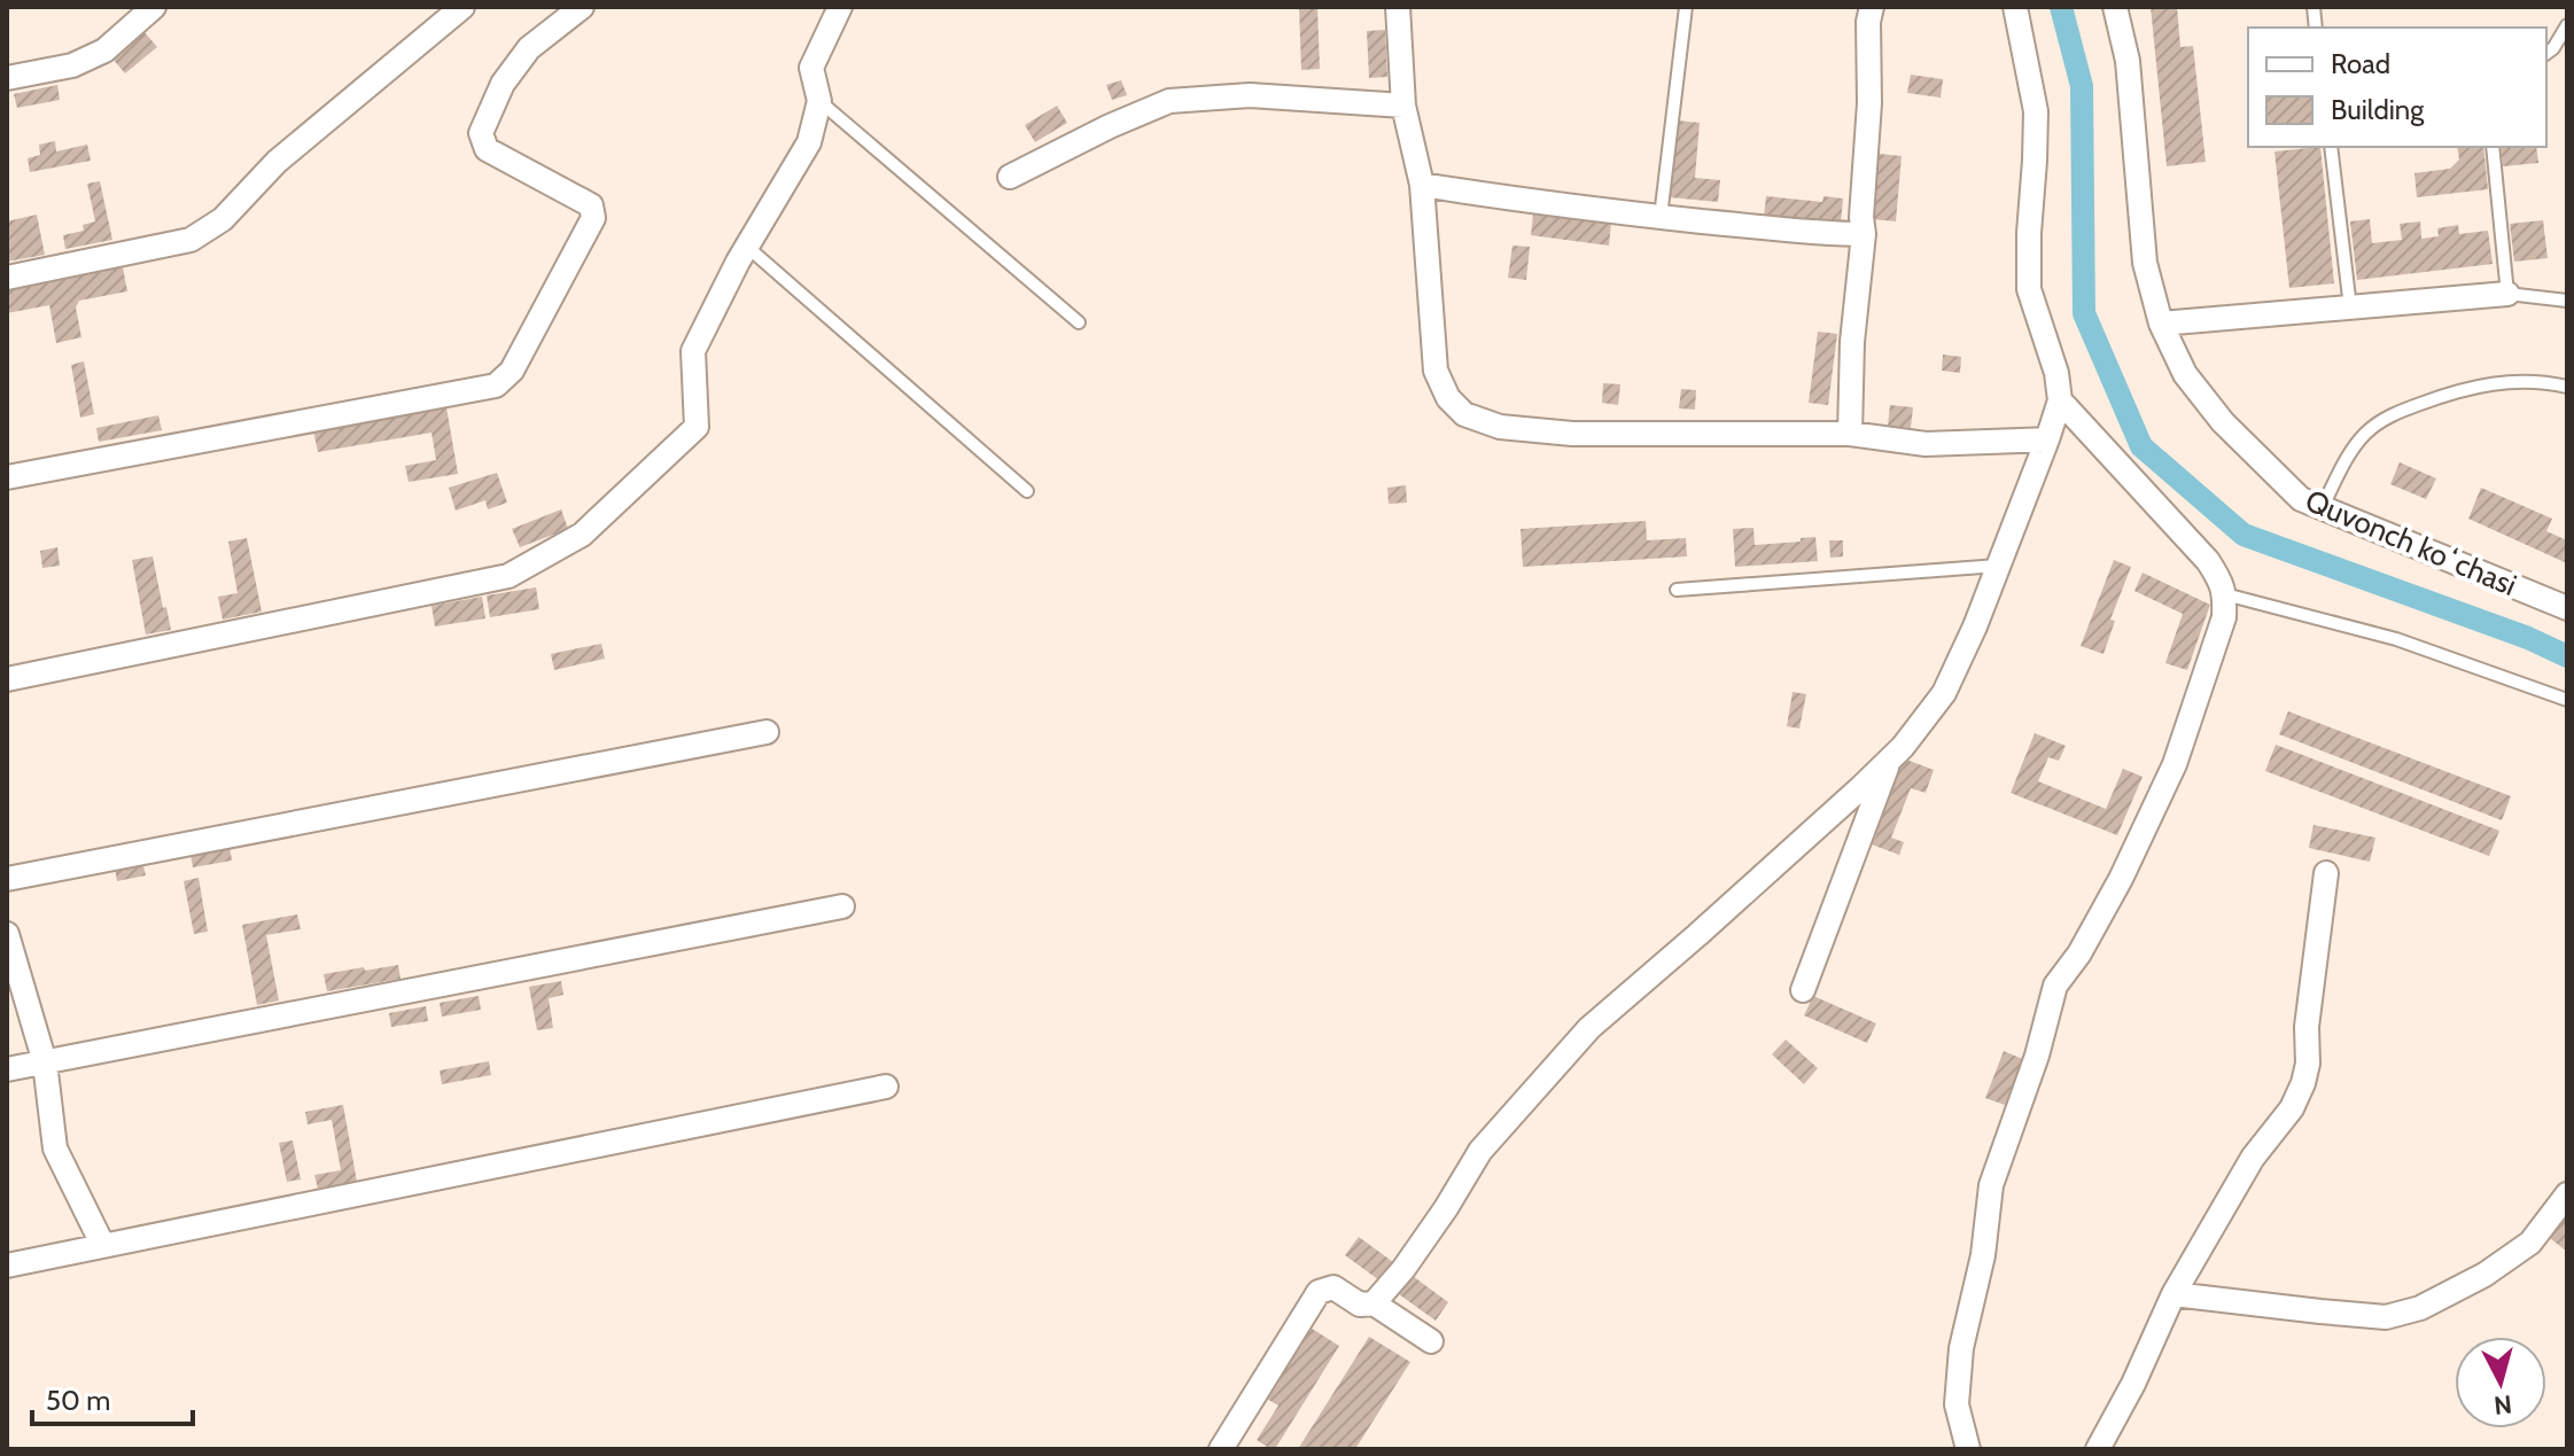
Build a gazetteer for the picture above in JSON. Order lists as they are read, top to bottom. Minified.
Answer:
{"streets":{"street":["Quvonch koʻchasi"]},"legend":["Road","Building"],"scale_bar":"50 m","north":"bottom"}
